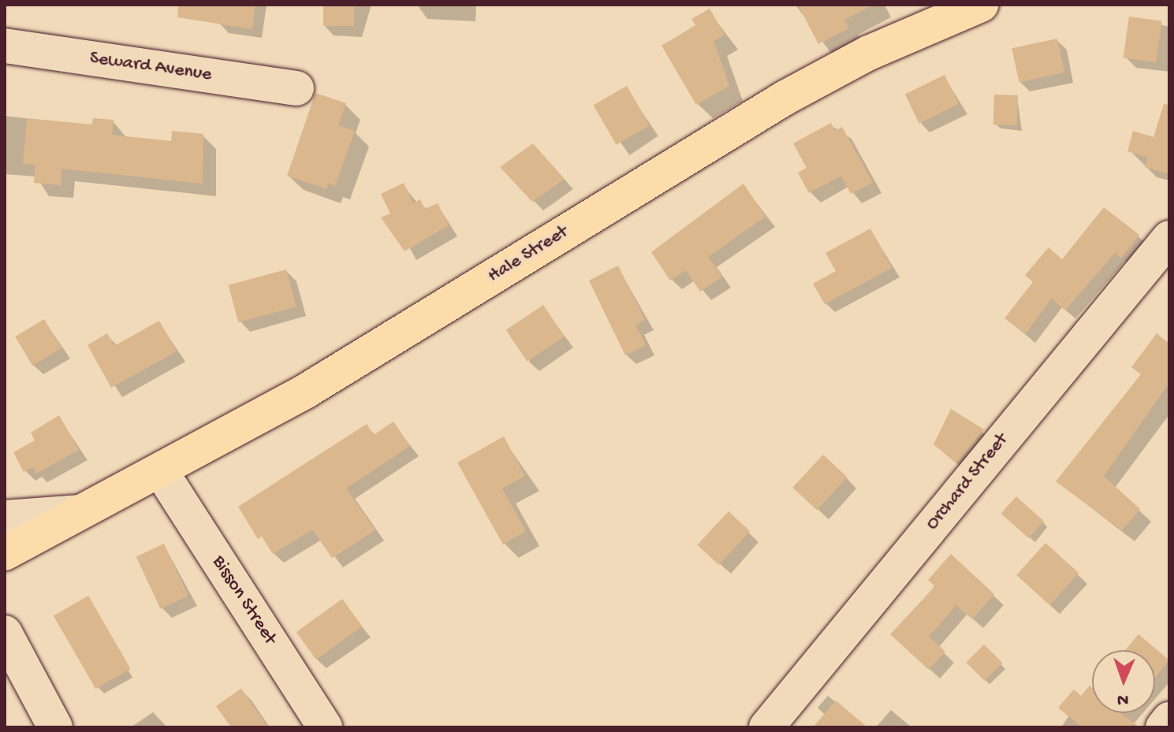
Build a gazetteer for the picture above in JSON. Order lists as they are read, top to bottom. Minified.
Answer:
{"streets":{"main road":["Hale Street"],"street":["Seward Avenue","Orchard Street","Bisson Street"]},"crossings":[["Hale Street","Bisson Street"]],"north":"bottom"}
